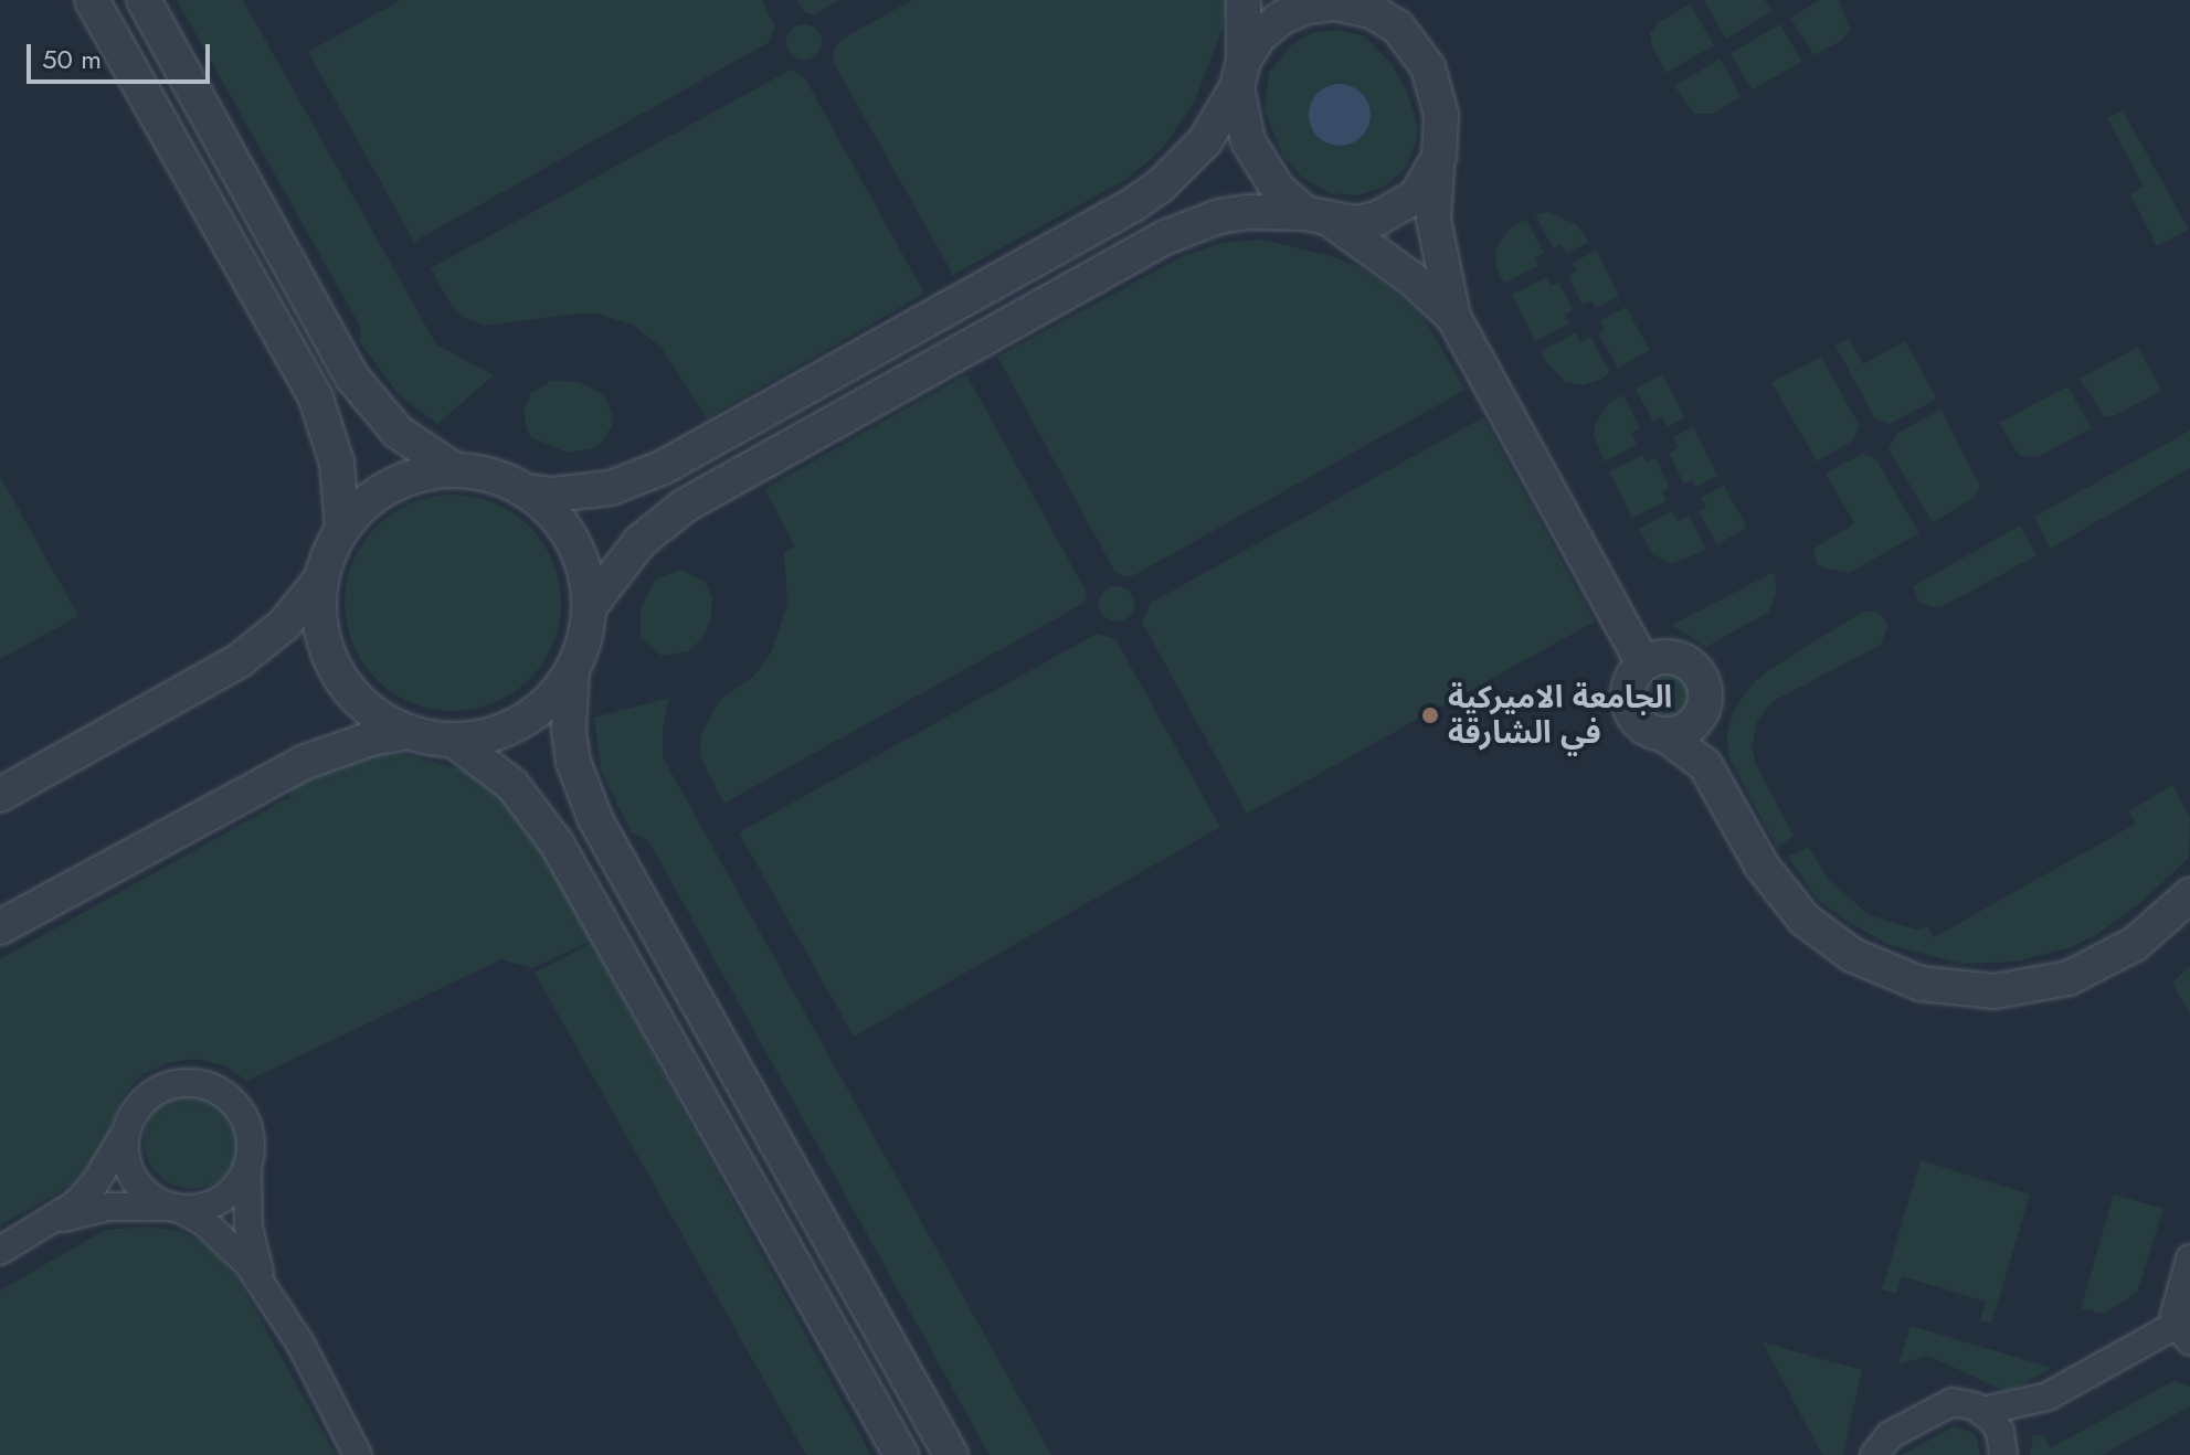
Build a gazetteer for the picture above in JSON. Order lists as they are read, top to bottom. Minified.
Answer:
{"places":["الجامعة الاميركية في الشارقة"],"scale_bar":"50 m"}
